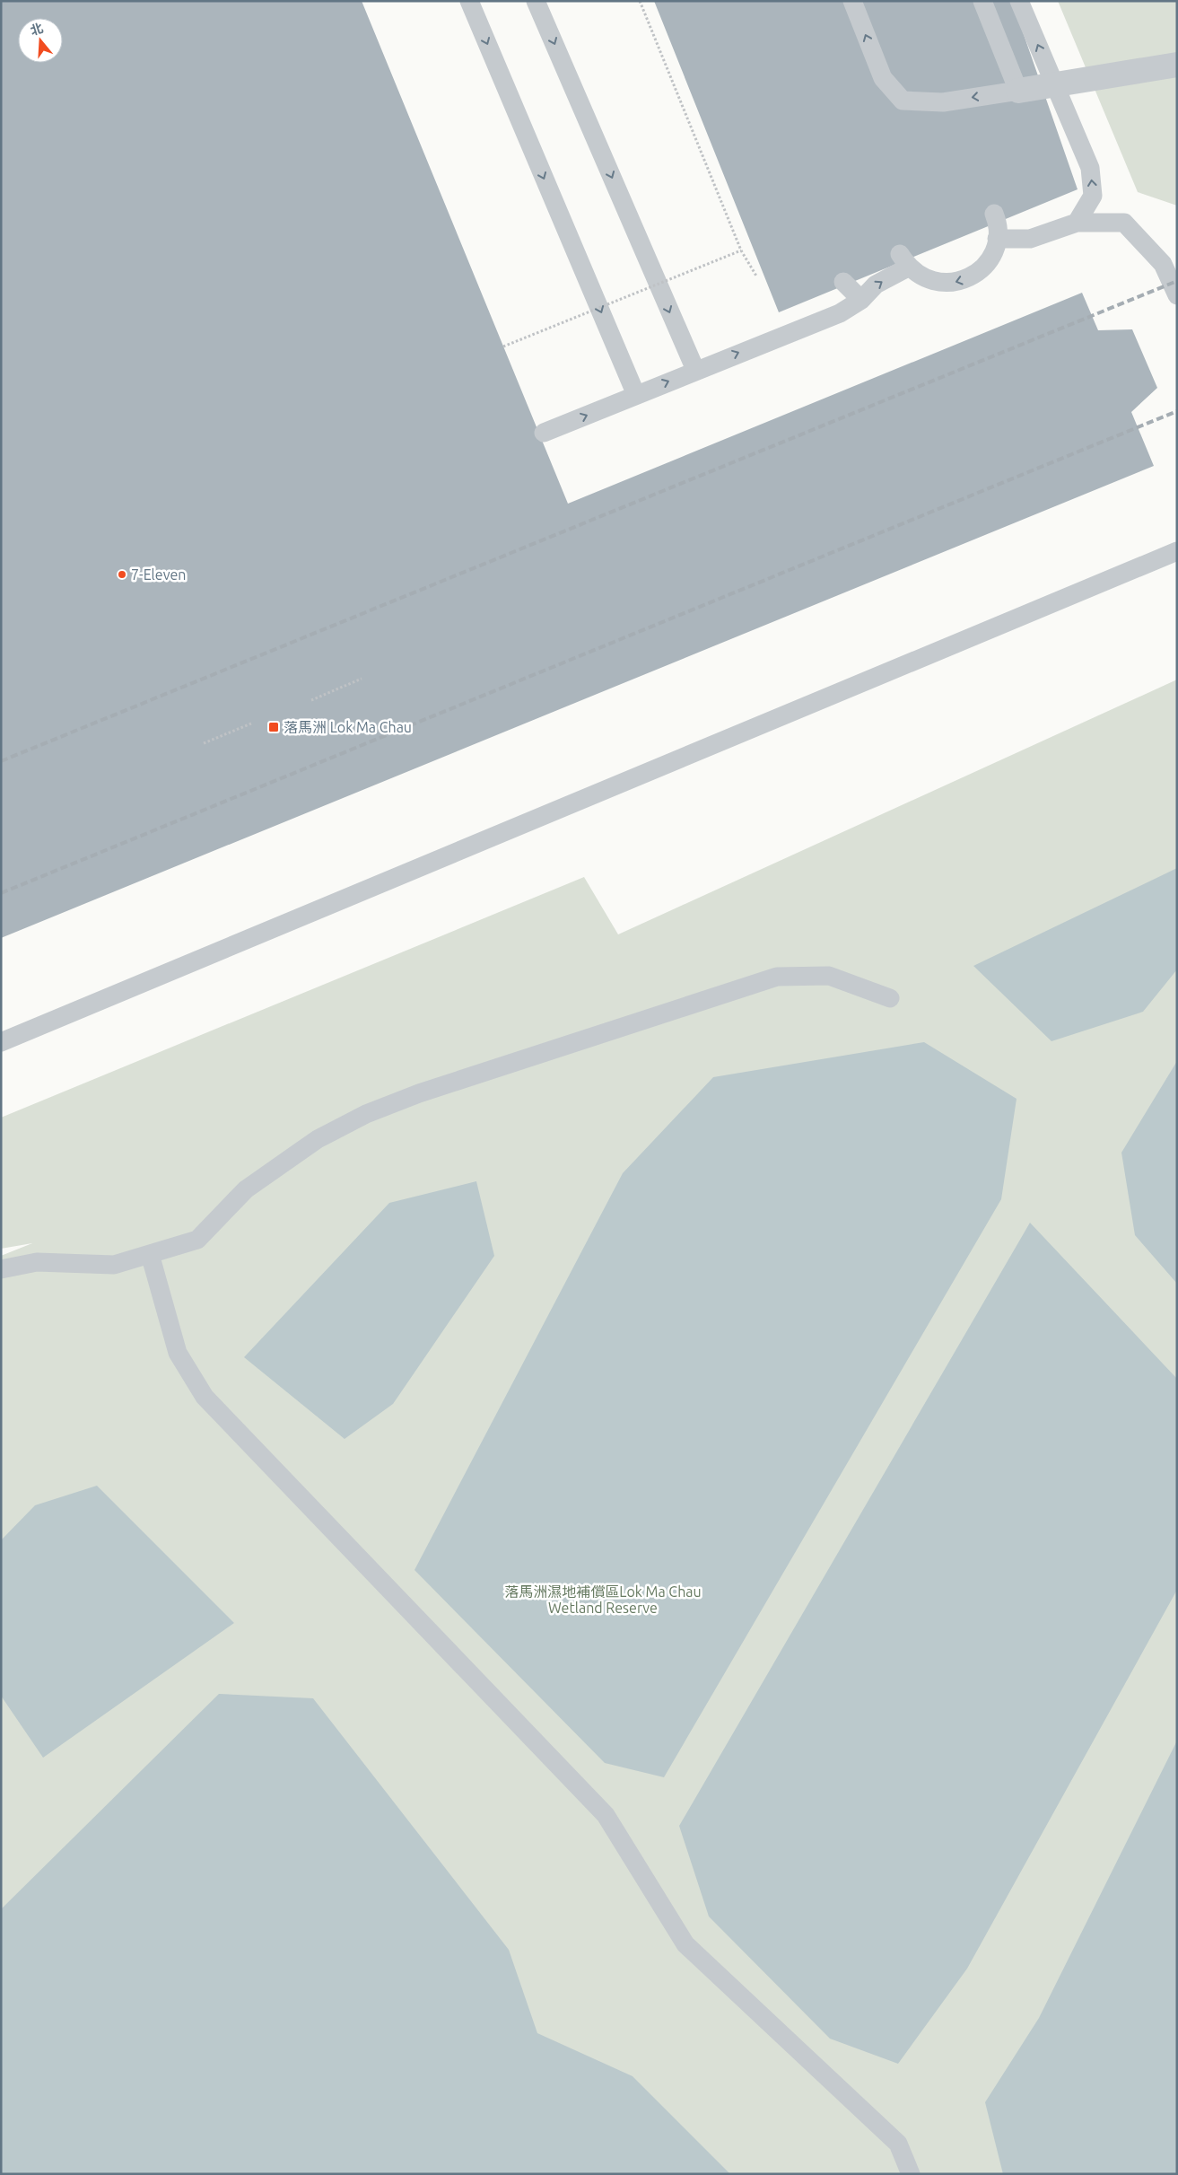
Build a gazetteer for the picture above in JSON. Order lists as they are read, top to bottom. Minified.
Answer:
{"parks":["落馬洲濕地補償區Lok Ma Chau Wetland Reserve"],"places":{"other":["7-Eleven"],"transit":["落馬洲 Lok Ma Chau"]},"north":"top"}
